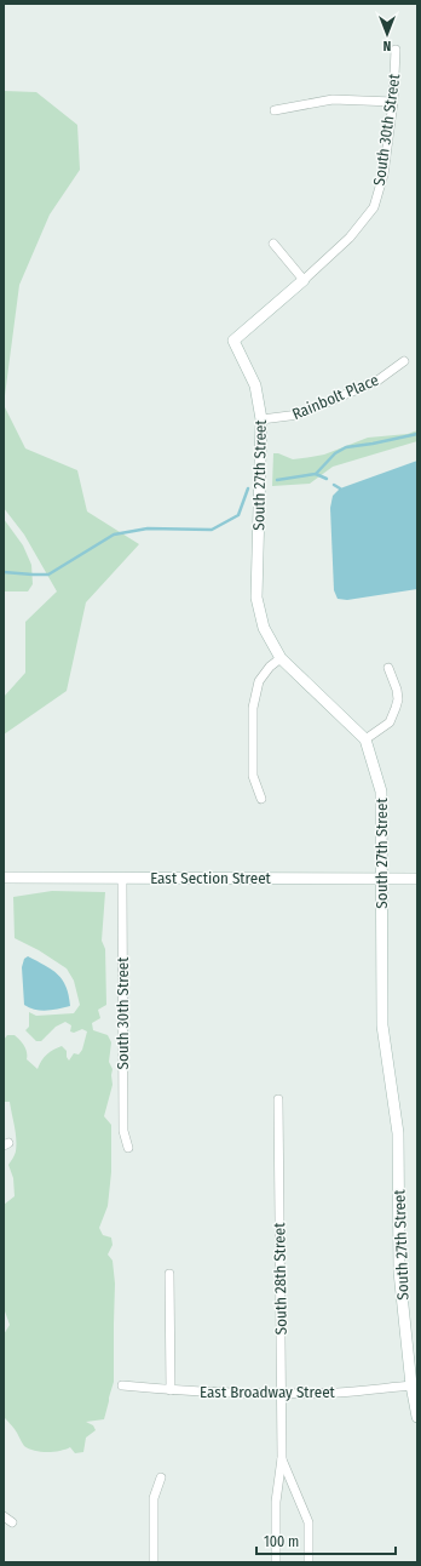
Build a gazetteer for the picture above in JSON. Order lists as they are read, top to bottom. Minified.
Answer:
{"streets":{"street":["South 30th Street","Rainbolt Place","South 27th Street","East Section Street","South 28th Street","East Broadway Street"]},"crossings":[["South 30th Street","South 27th Street"],["South 30th Street","East Section Street"],["Rainbolt Place","South 27th Street"],["South 27th Street","East Section Street"],["South 27th Street","East Broadway Street"],["South 28th Street","East Broadway Street"]],"scale_bar":"100 m","north":"bottom"}
